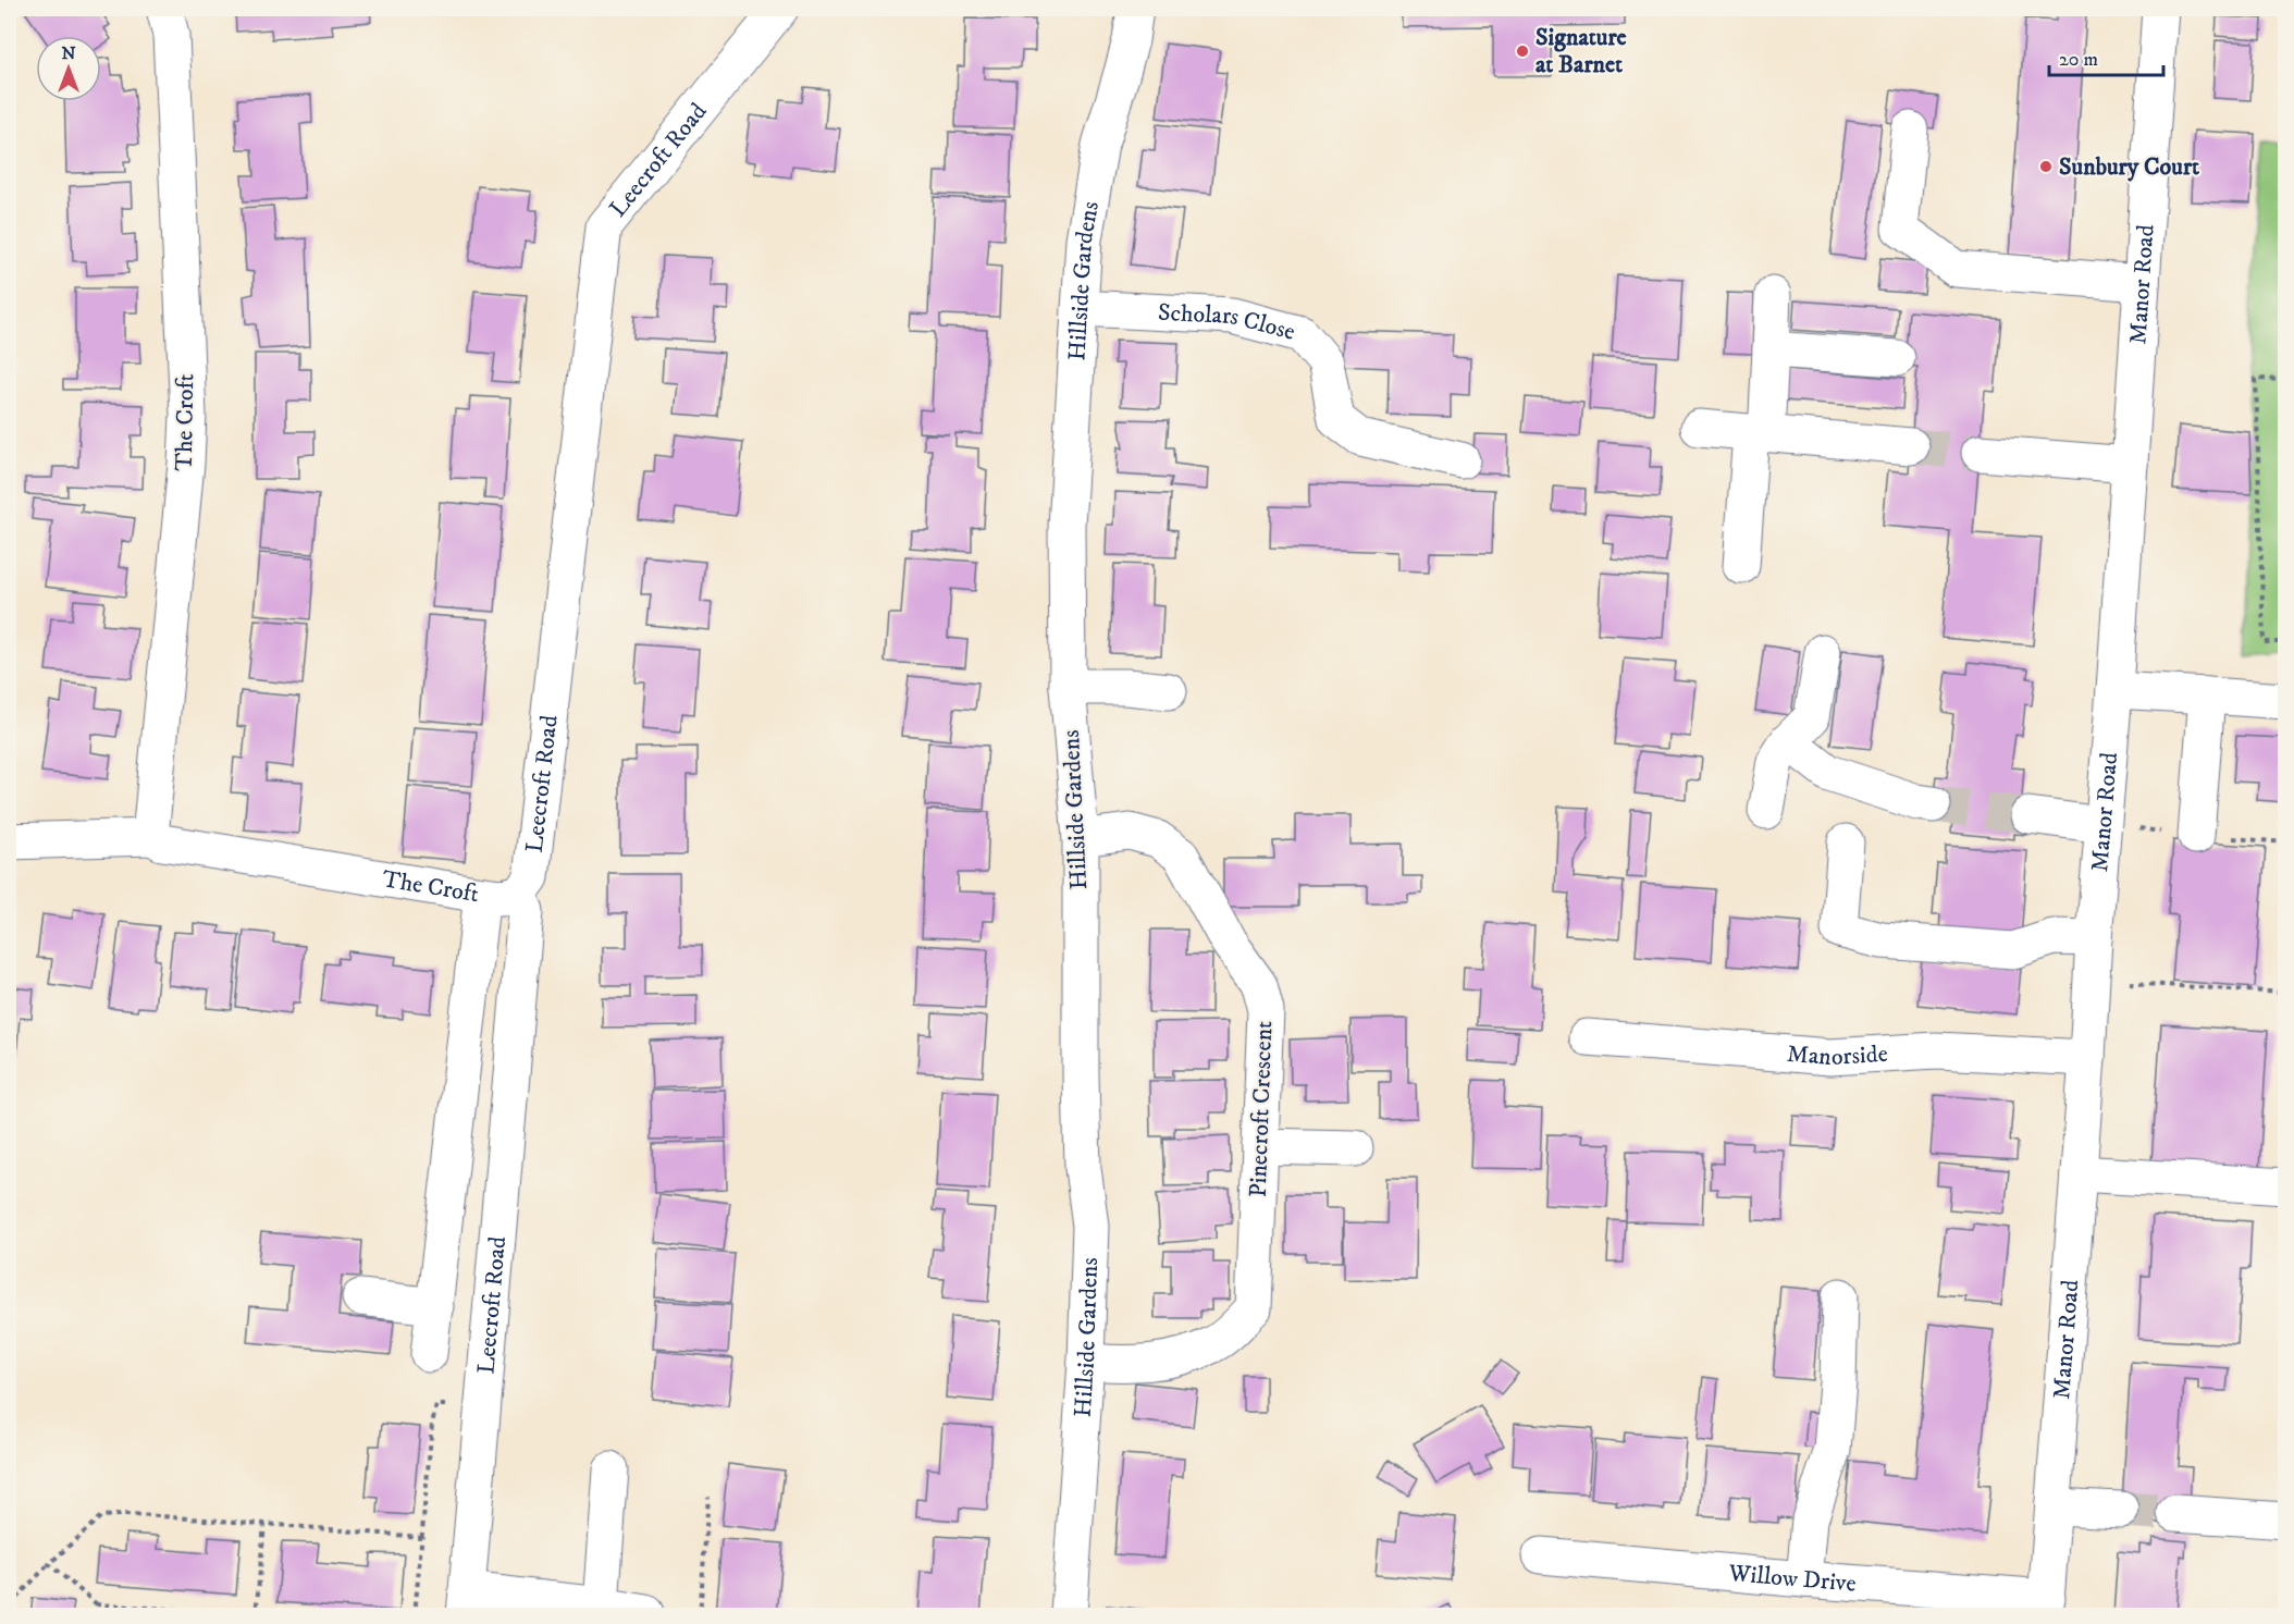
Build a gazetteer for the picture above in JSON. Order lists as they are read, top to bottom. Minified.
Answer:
{"streets":{"street":["Leecroft Road","Hillside Gardens","Manor Road","Scholars Close","The Croft","Manorside","Pinecroft Crescent","Willow Drive"]},"crossings":[["Leecroft Road","The Croft"],["Hillside Gardens","Scholars Close"],["Hillside Gardens","Pinecroft Crescent"],["Manor Road","Manorside"],["Manor Road","Willow Drive"]],"places":["Signature at Barnet","Sunbury Court"],"scale_bar":"20 m","north":"top"}
